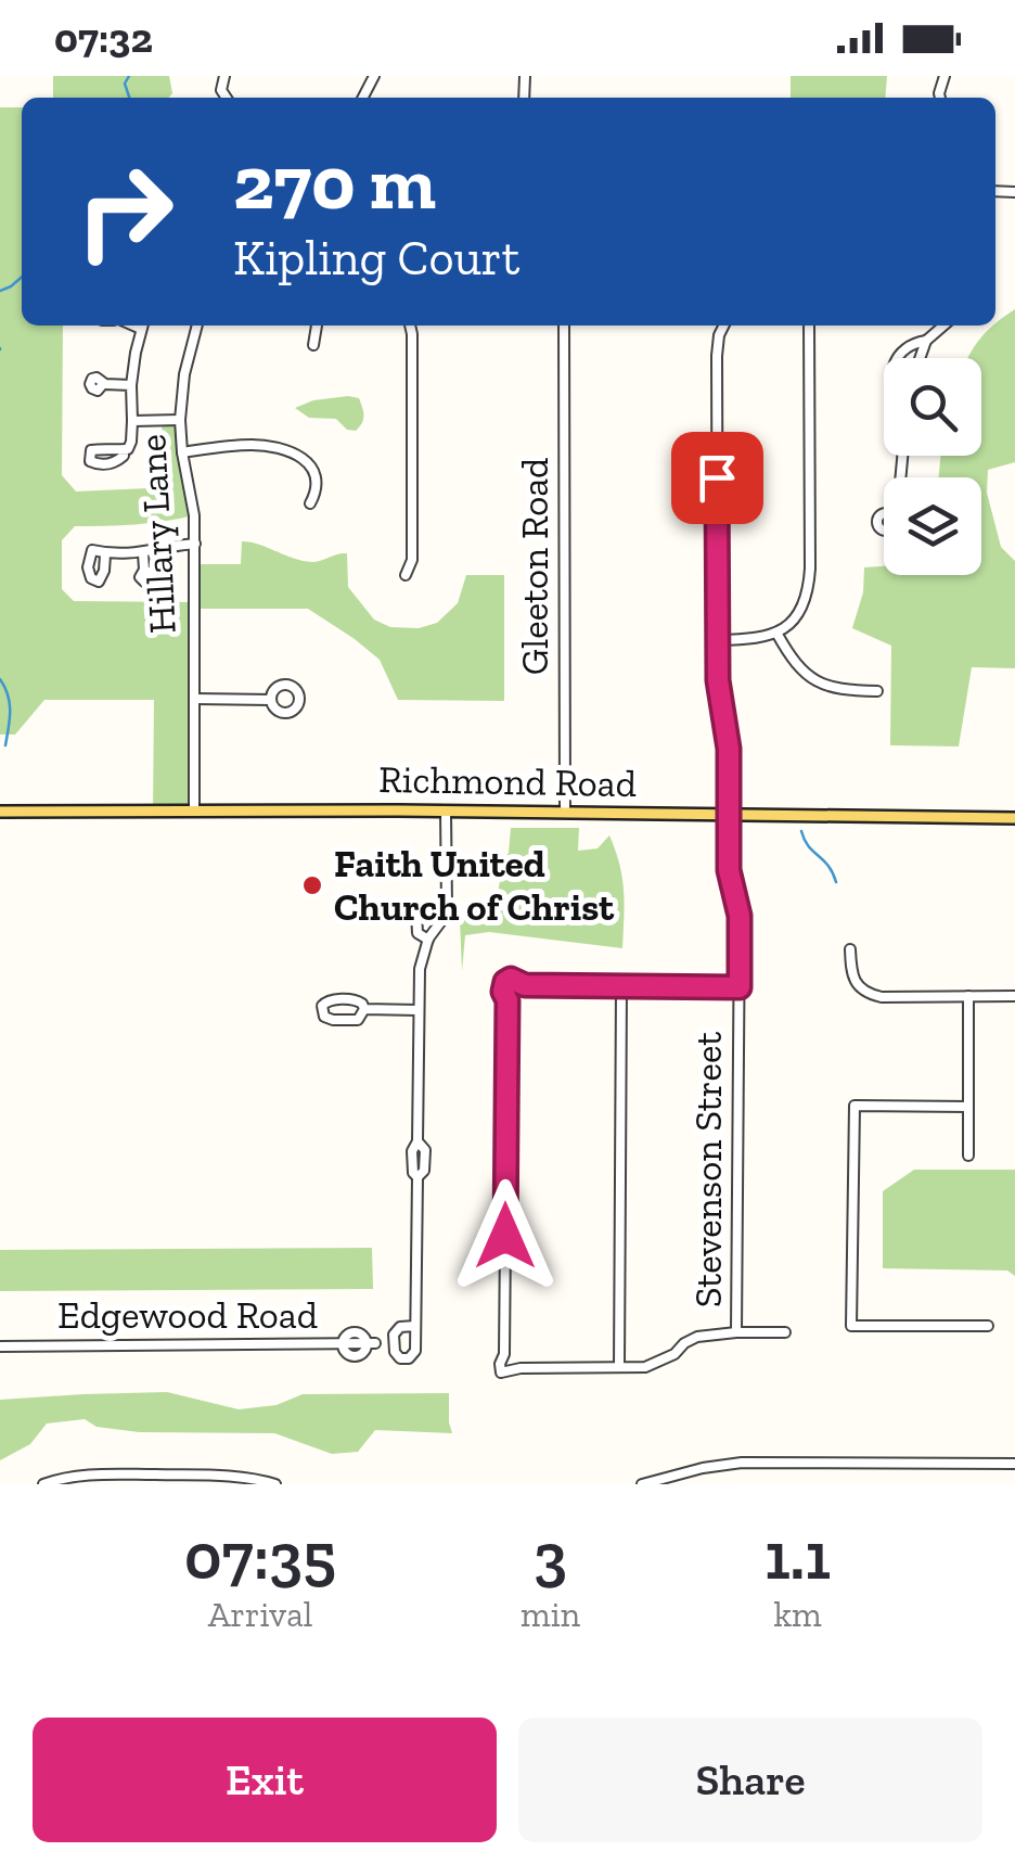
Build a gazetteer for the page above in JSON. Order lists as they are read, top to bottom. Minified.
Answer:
{"streets":{"main road":["Richmond Road"],"street":["Hillary Lane","Gleeton Road","Stevenson Street","Edgewood Road"]},"crossings":[["Hillary Lane","Richmond Road"],["Gleeton Road","Richmond Road"],["Richmond Road","Stevenson Street"]],"places":["Faith United Church of Christ"],"page":{"status":"07:32","turn":["270 m","Kipling Court"],"eta":["07:35","Arrival","3","min","1.1","km"],"buttons":["Exit","Share"]}}
